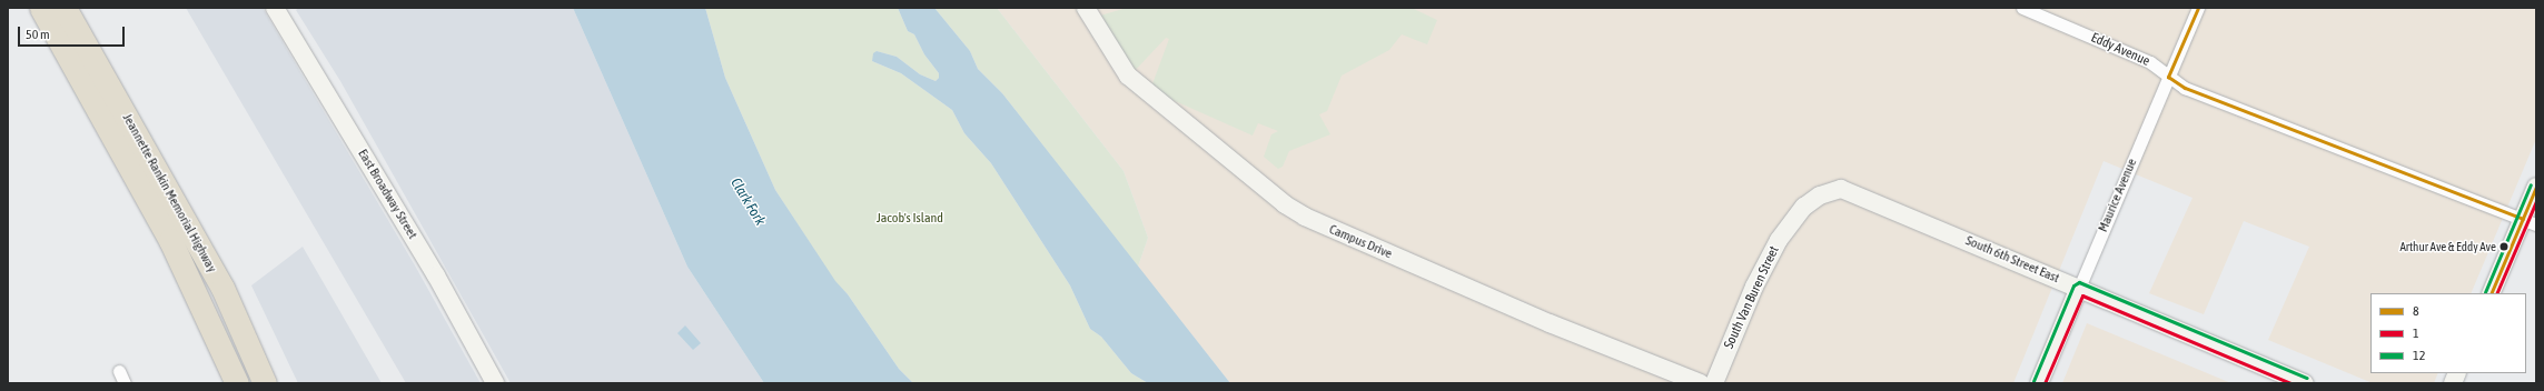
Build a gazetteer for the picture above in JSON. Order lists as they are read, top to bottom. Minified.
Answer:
{"streets":{"highway":["Jeannette Rankin Memorial Highway"],"street":["Eddy Avenue","East Broadway Street","Maurice Avenue","Campus Drive","South 6th Street East","South Van Buren Street"]},"crossings":[["Eddy Avenue","Maurice Avenue"],["Maurice Avenue","South 6th Street East"],["South 6th Street East","South Van Buren Street"]],"water":["Clark Fork"],"parks":["Jacob's Island"],"places":["Arthur Ave & Eddy Ave"],"lines":["transit line 8","transit line 12","transit line 1"],"legend":["8","1","12"],"scale_bar":"50 m"}
